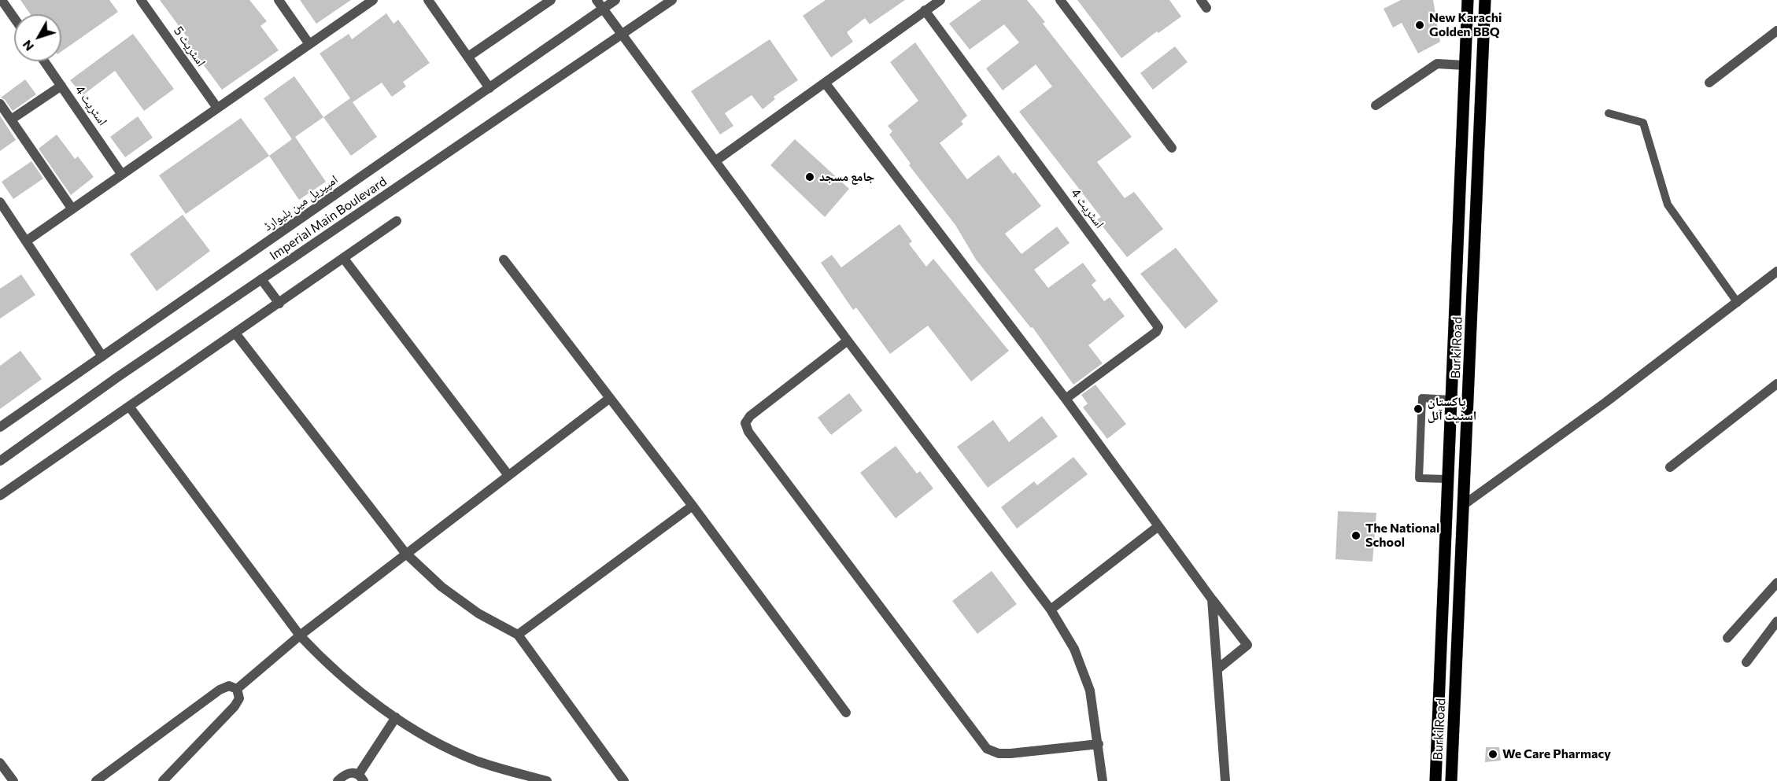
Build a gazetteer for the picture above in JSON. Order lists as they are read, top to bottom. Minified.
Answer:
{"streets":{"main road":["Burki Road"],"street":["اسٹریٹ 5","اسٹریٹ 4","امپیریل مین بلیوارڈ","Imperial Main Boulevard"]},"places":["New Karachi Golden BBQ","جامع مسجد","پاکستان اسٹیٹ آئل","The National School","We Care Pharmacy"],"north":"bottom left"}
